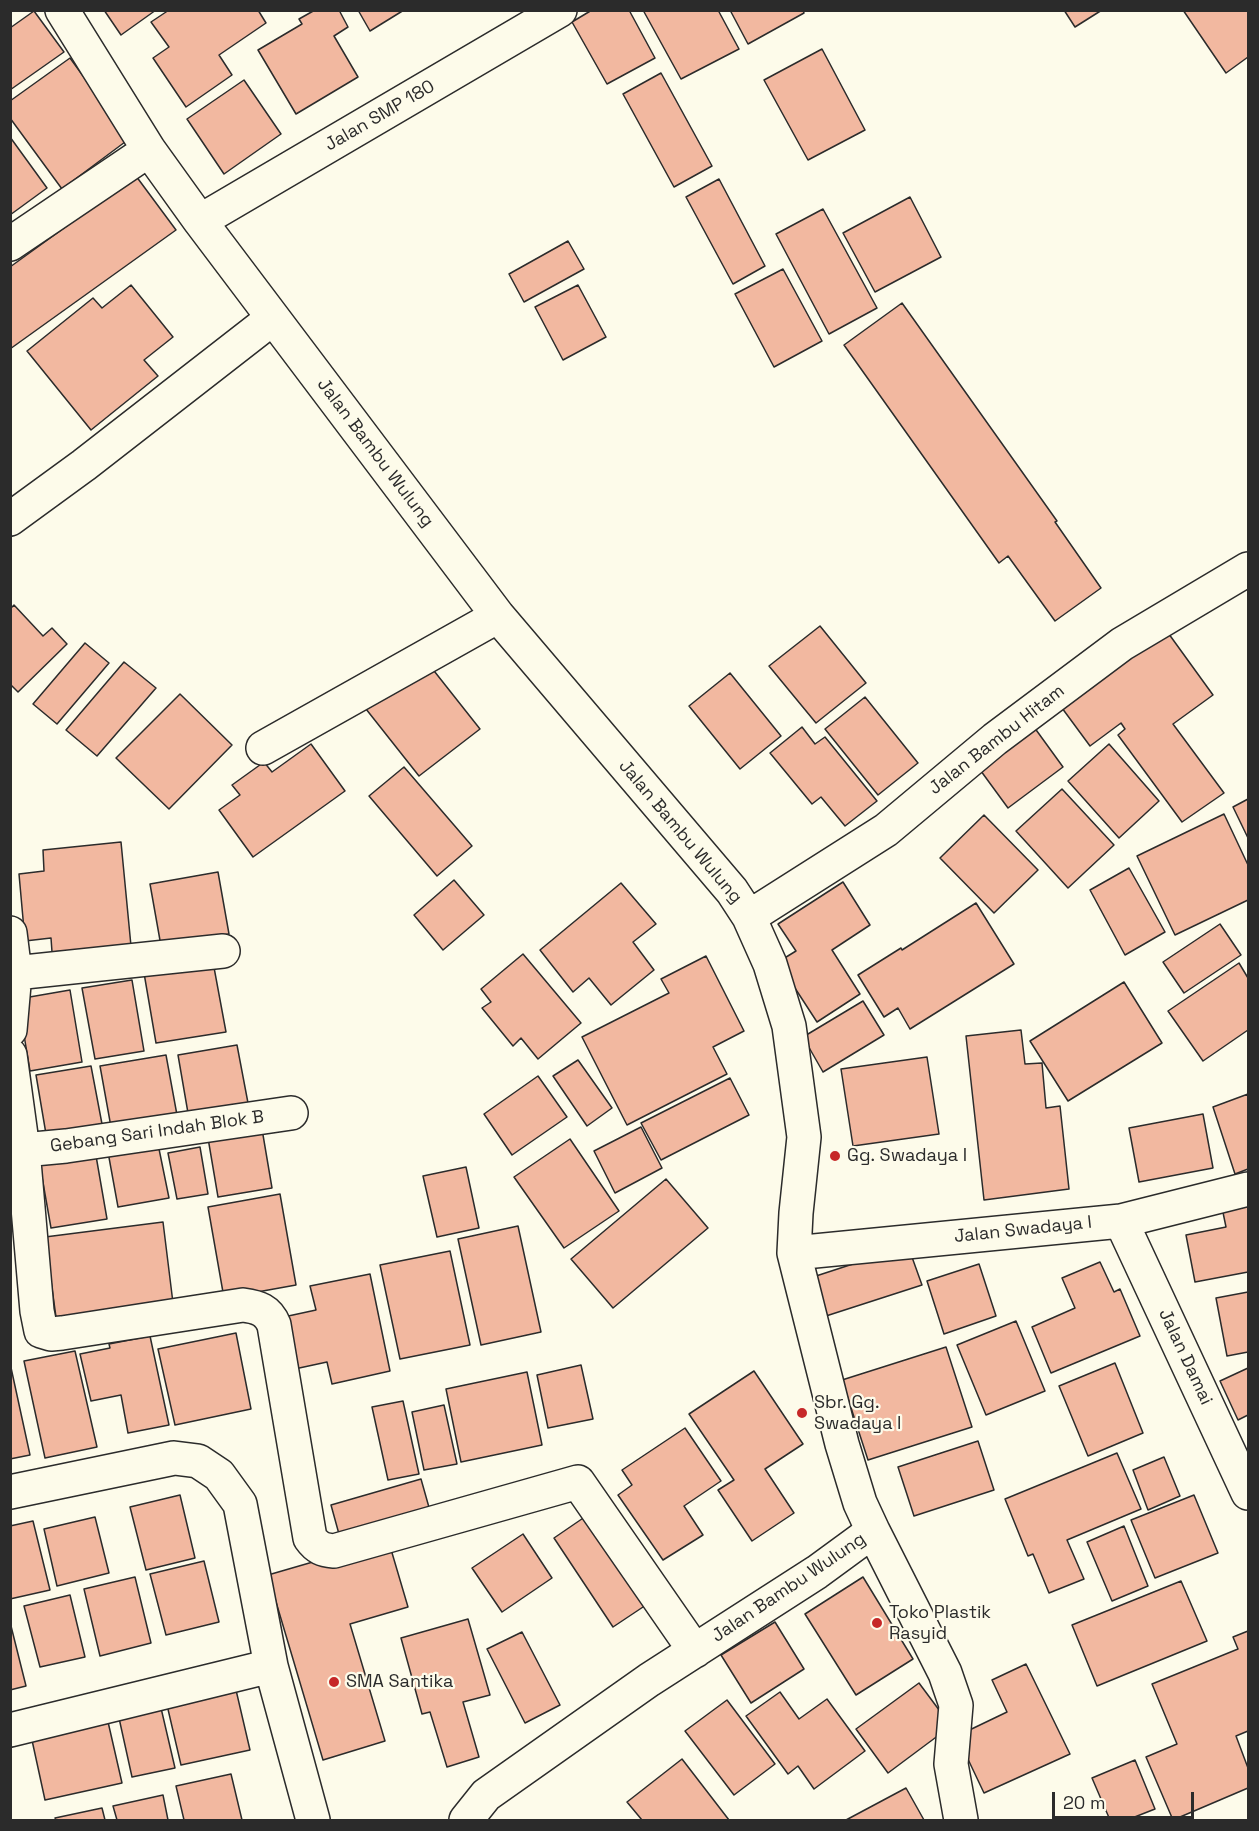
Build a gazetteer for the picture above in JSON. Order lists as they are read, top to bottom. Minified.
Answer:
{"streets":{"street":["Jalan SMP 180","Jalan Bambu Wulung","Jalan Bambu Hitam","Gebang Sari Indah Blok B","Jalan Swadaya I","Jalan Damai"]},"crossings":[["Jalan SMP 180","Jalan Bambu Wulung"],["Jalan Bambu Wulung","Jalan Bambu Hitam"],["Jalan Bambu Wulung","Jalan Swadaya I"],["Jalan Swadaya I","Jalan Damai"]],"places":["Gg. Swadaya I","Sbr. Gg. Swadaya I","Toko Plastik Rasyid","SMA Santika"],"scale_bar":"20 m"}
